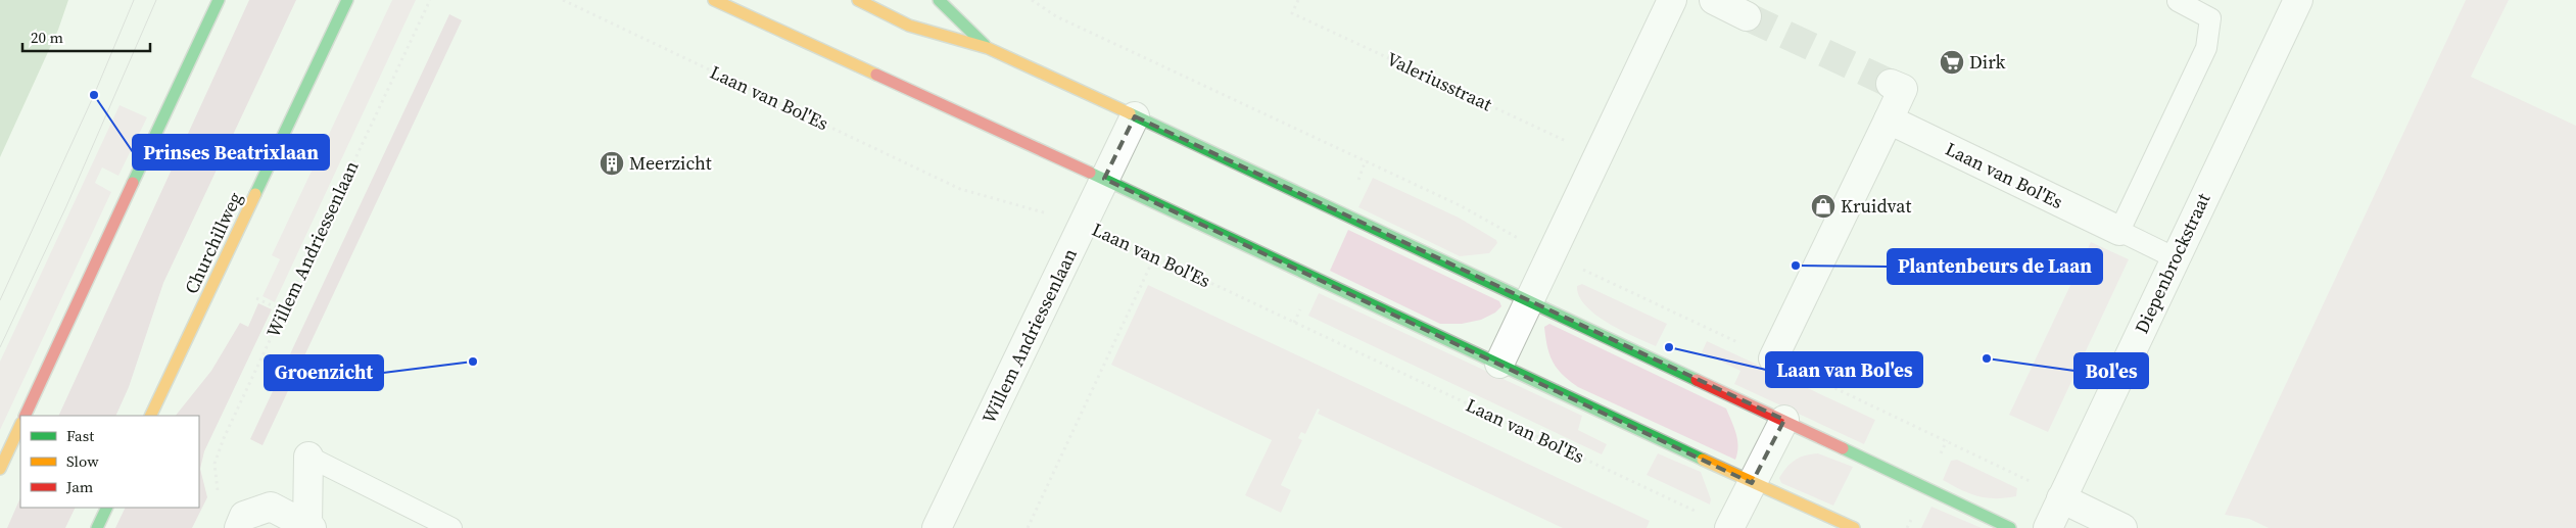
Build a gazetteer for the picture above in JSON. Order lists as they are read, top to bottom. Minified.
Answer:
{"streets":{"street":["Laan van Bol'Es","Churchillweg","Willem Andriessenlaan","Diepenbrockstraat"],"path":["Valeriusstraat"]},"crossings":[["Laan van Bol'Es","Willem Andriessenlaan"]],"places":{"supermarket":["Dirk"],"other":["Prinses Beatrixlaan","Plantenbeurs de Laan","Laan van Bol'es","Bol'es","Groenzicht"],"building":["Meerzicht"],"shop":["Kruidvat"]},"legend":["Fast","Slow","Jam"],"scale_bar":"20 m"}
